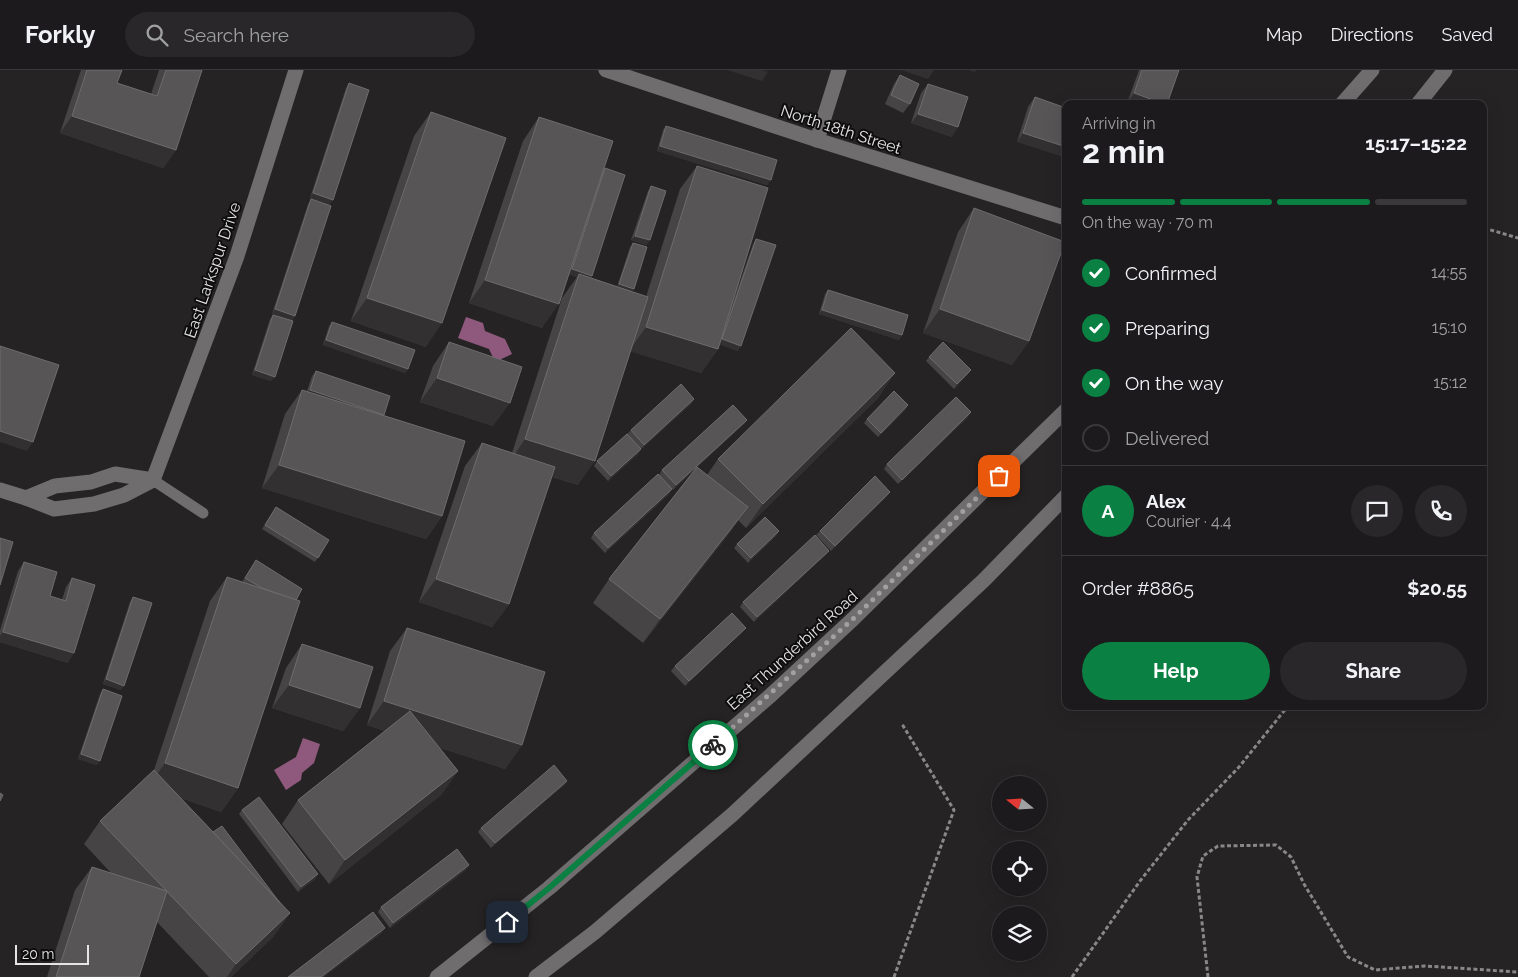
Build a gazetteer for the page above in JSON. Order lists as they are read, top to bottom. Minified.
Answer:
{"streets":{"main road":["North 18th Street","East Larkspur Drive","East Thunderbird Road"]},"scale_bar":"20 m","north":"left","page":{"header":"Forkly","search":"Search here","nav":["Map","Directions","Saved"],"heading":["2 min","Arriving in","15:17–15:22"],"panel":["Alex","Courier · 4.4","Order #8865","$20.55"],"bar":"On the way · 70 m","list":[["Confirmed","14:55"],["Preparing","15:10"],["On the way","15:12"],"Delivered"],"round":"A","buttons":["Help","Share"],"scale":"20 m"}}
